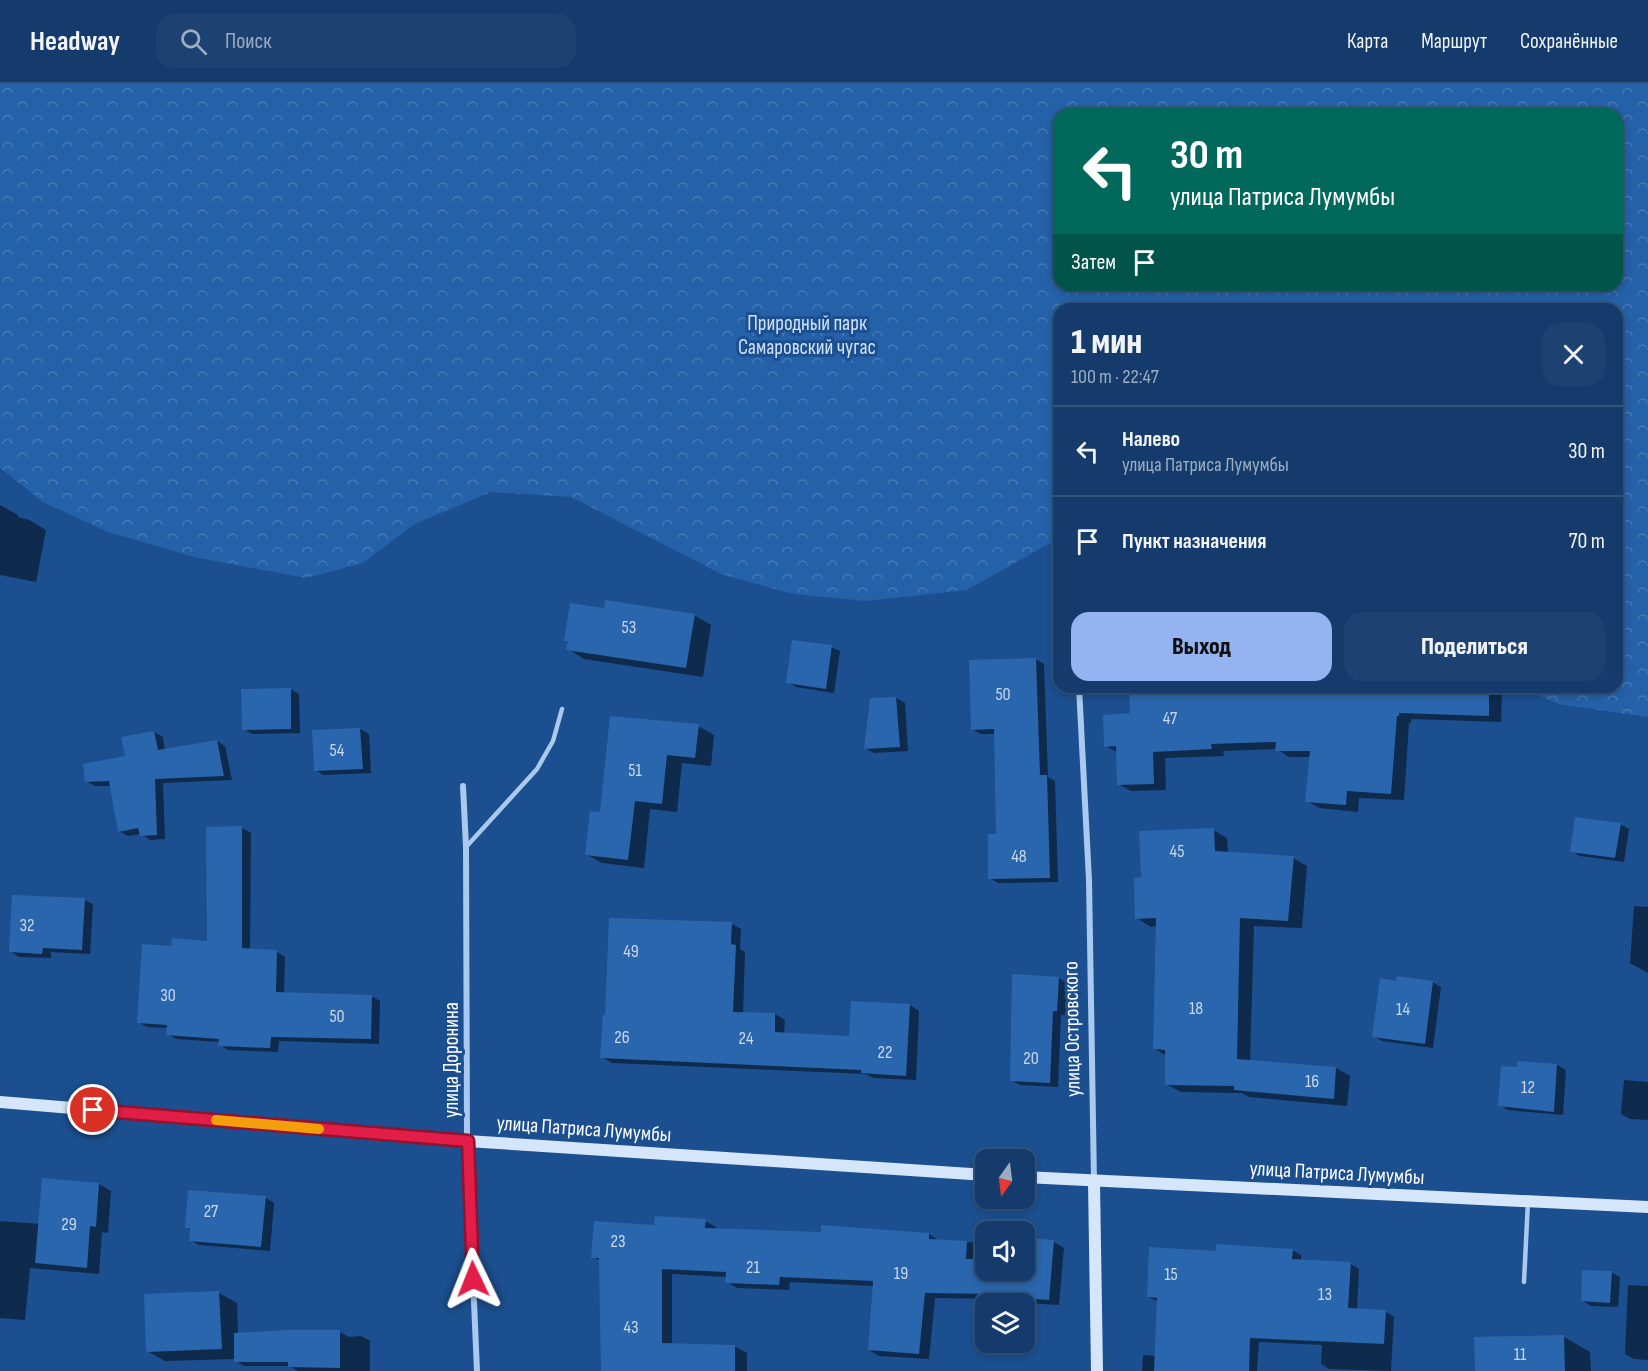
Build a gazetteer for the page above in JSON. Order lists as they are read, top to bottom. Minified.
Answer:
{"streets":{"street":["улица Островского","улица Доронина","улица Патриса Лумумбы"]},"crossings":[["улица Островского","улица Патриса Лумумбы"],["улица Доронина","улица Патриса Лумумбы"]],"parks":["Природный парк Самаровский чугас"],"house_numbers":["53","50","47","54","51","45","48","32","49","30","18","14","50","26","24","22","20","16","12","27","29","23","21","19","15","13","43","11"],"north":"bottom","page":{"header":"Headway","search":"Поиск","nav":["Карта","Маршрут","Сохранённые"],"turn":["30 m","улица Патриса Лумумбы"],"then":"Затем","heading":["1 мин","100 m · 22:47"],"list":[{"name":"Налево","note":"улица Патриса Лумумбы","value":"30 m"},{"name":"Пункт назначения","value":"70 m"}],"buttons":["Выход","Поделиться"]}}
